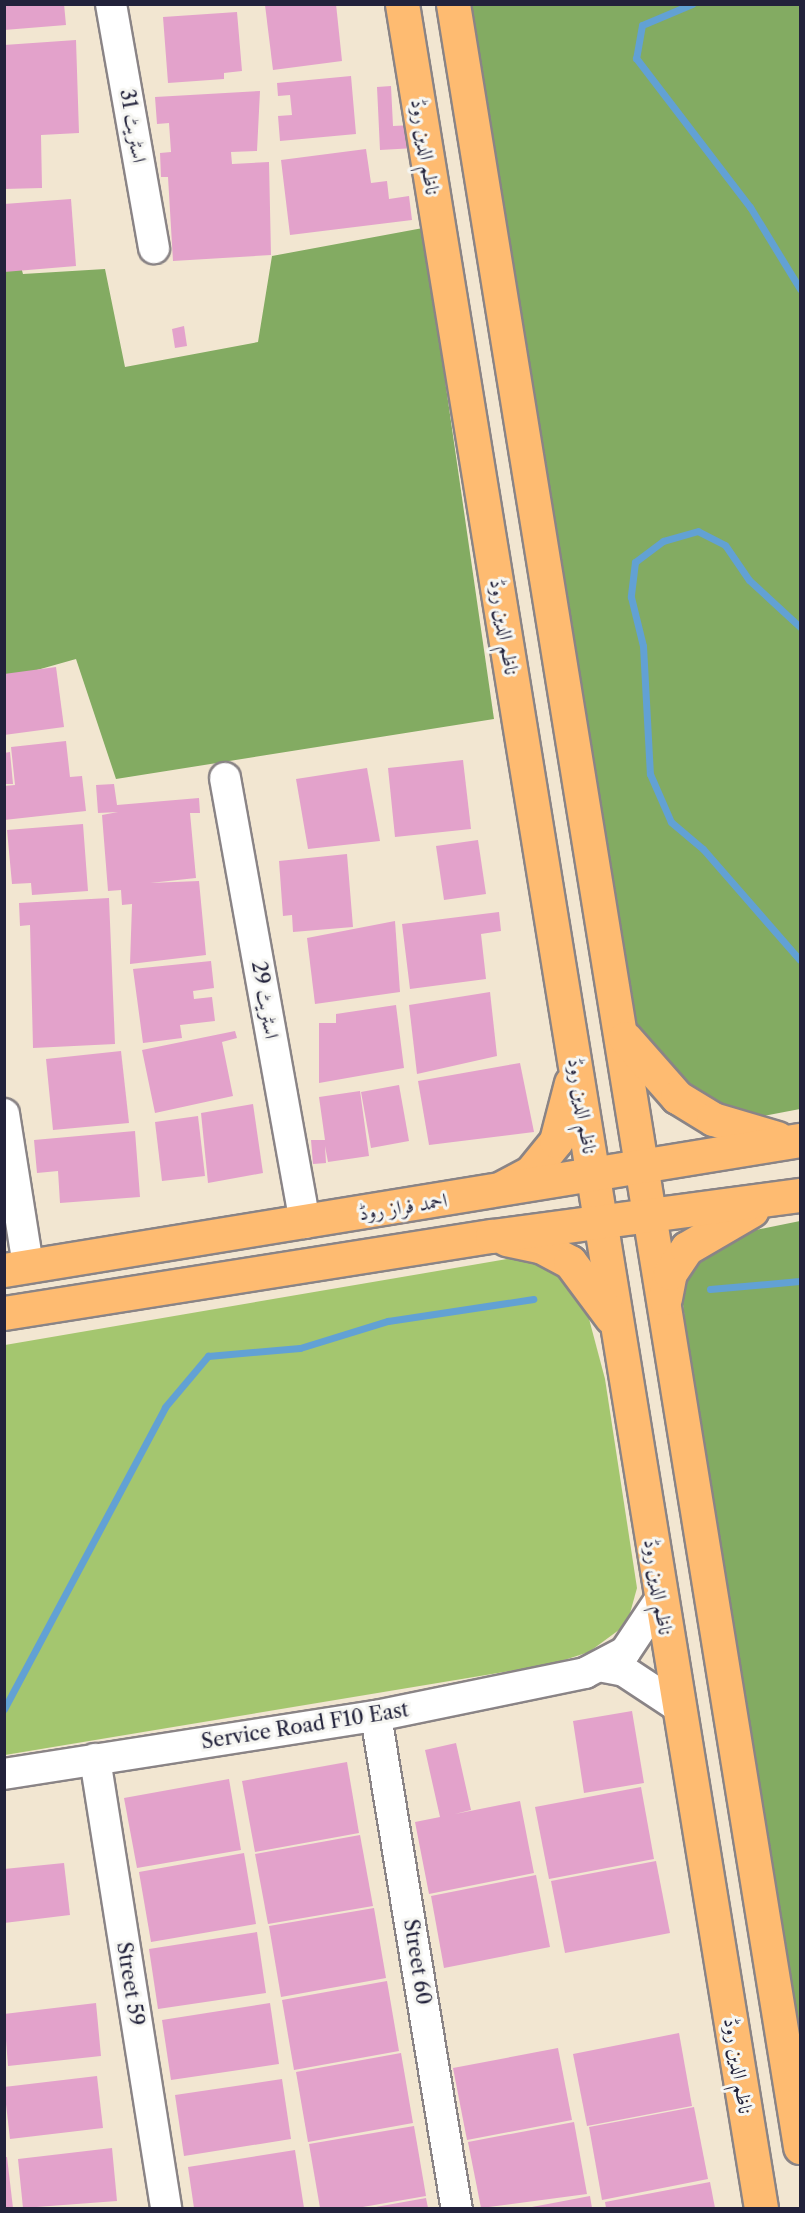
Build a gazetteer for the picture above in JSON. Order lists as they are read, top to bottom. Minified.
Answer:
{"streets":{"main road":["ناظم الدین روڈ","احمد فراز روڈ"],"street":["اسٹریٹ 31","اسٹریٹ 29","Service Road F10 East","Street 60","Street 59"]},"crossings":[["ناظم الدین روڈ","احمد فراز روڈ"],["ناظم الدین روڈ","Service Road F10 East"],["اسٹریٹ 29","احمد فراز روڈ"],["Service Road F10 East","Street 60"],["Service Road F10 East","Street 59"]]}
